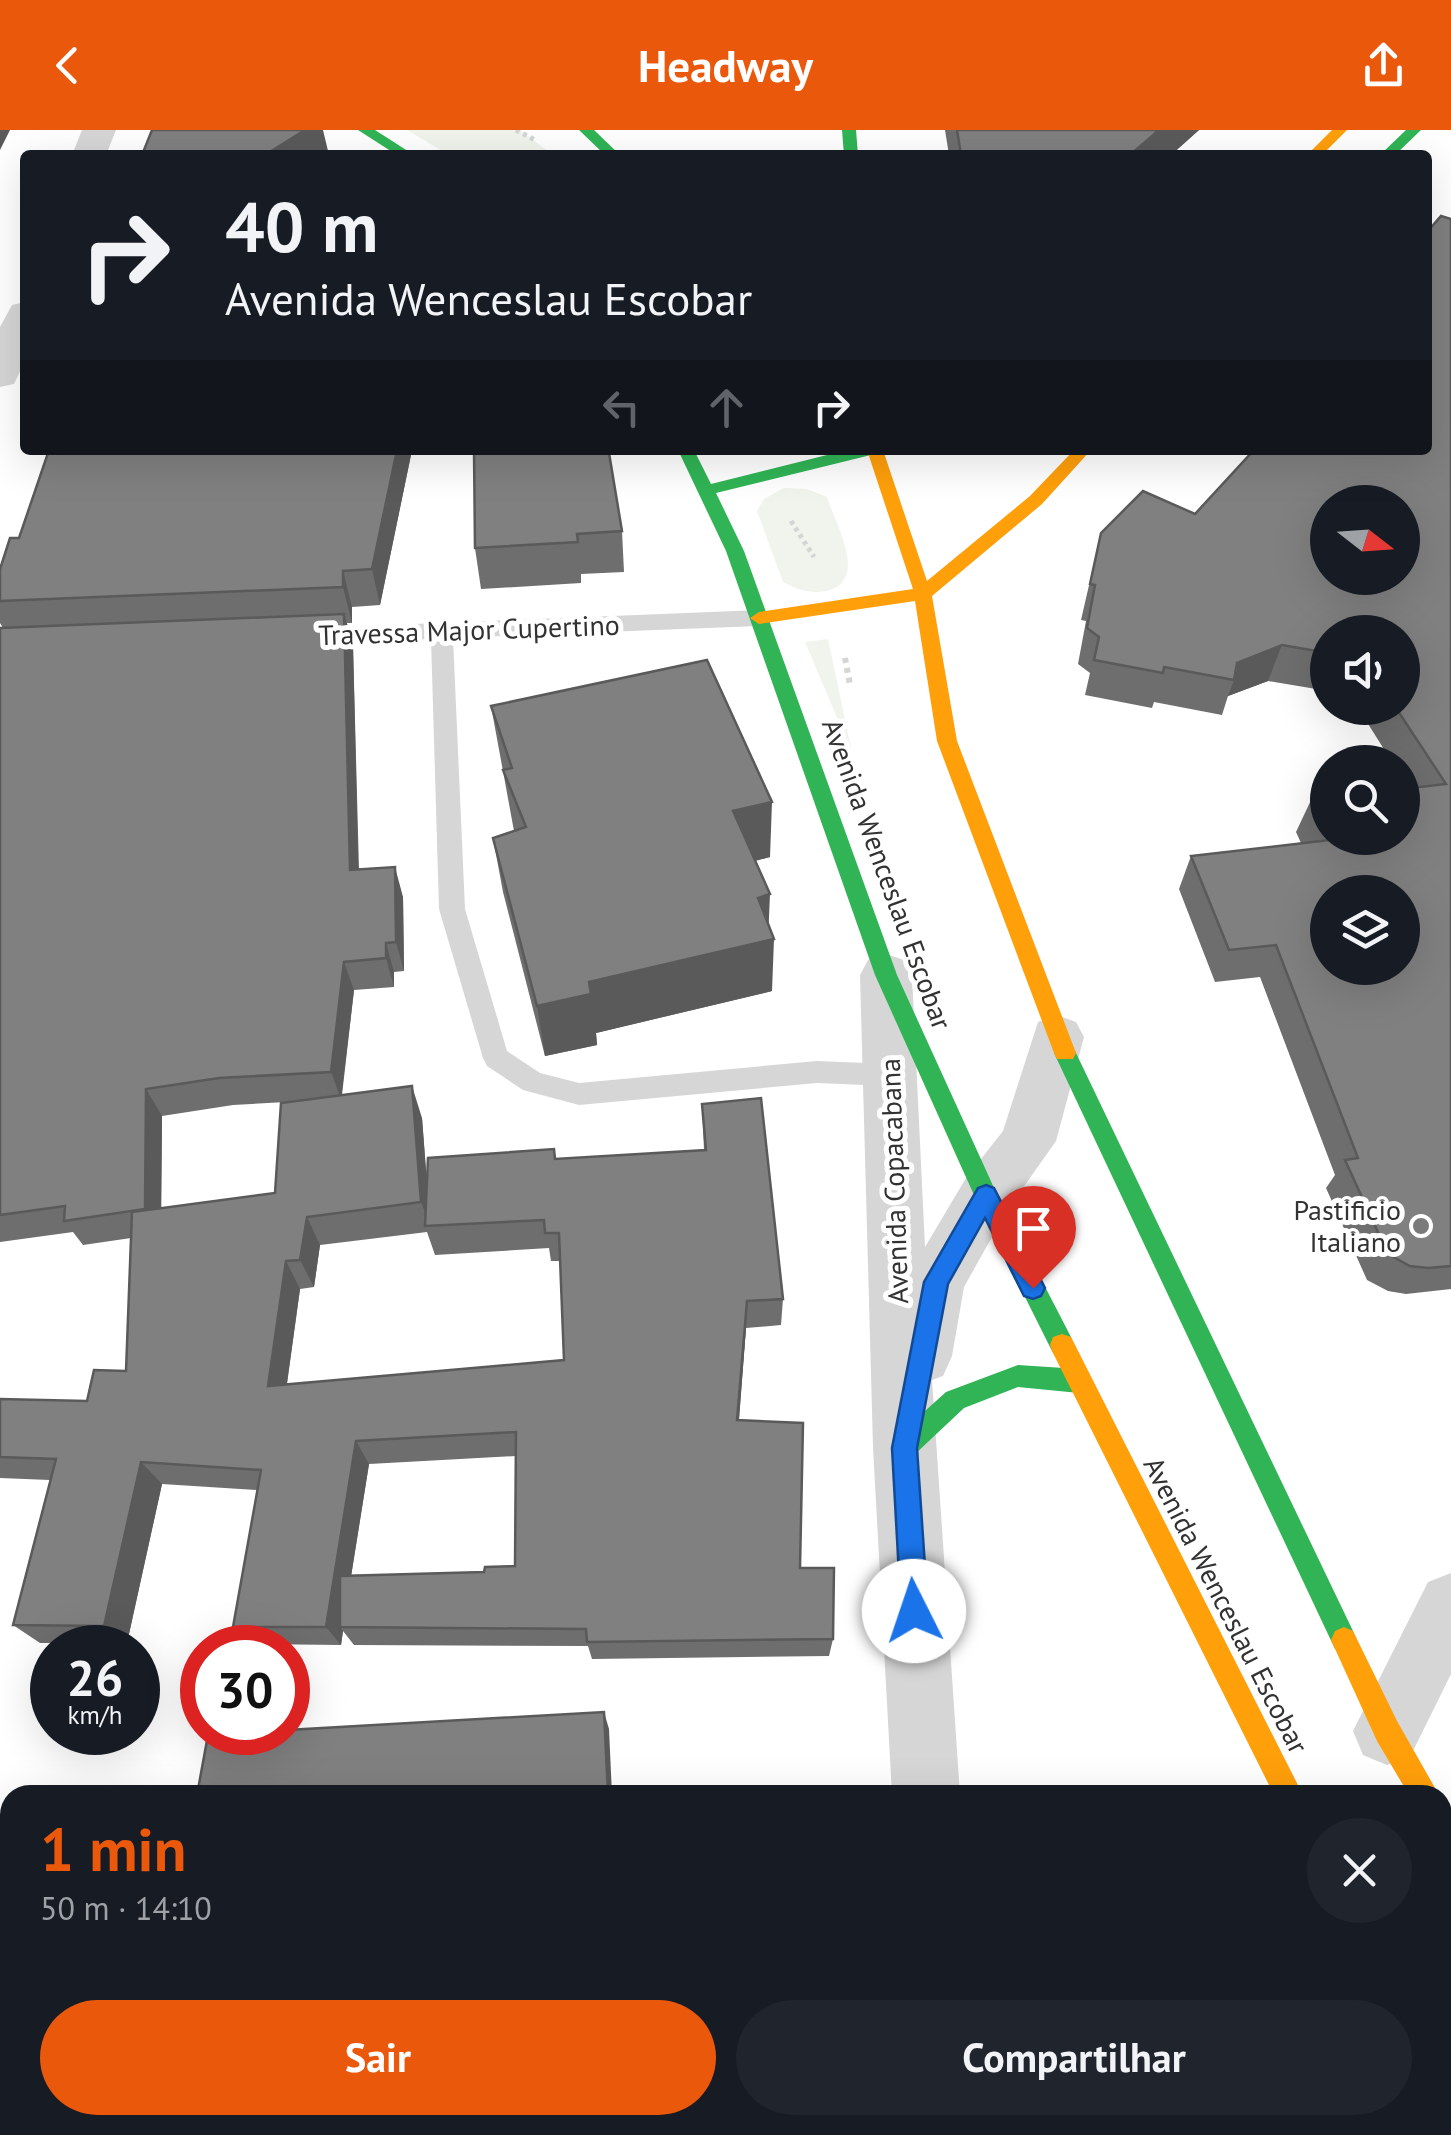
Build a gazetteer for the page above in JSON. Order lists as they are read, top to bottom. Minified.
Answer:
{"streets":{"main road":["Avenida Wenceslau Escobar"],"street":["Avenida Copacabana"],"lane":["Travessa Major Cupertino"]},"crossings":[["Travessa Major Cupertino","Avenida Wenceslau Escobar"],["Avenida Wenceslau Escobar","Avenida Copacabana"]],"places":["Pastificio Italiano"],"north":"right","page":{"header":"Headway","turn":["40 m","Avenida Wenceslau Escobar"],"speed":"26 km/h","limit":"30","heading":["1 min","50 m · 14:10"],"buttons":["Sair","Compartilhar"]}}
